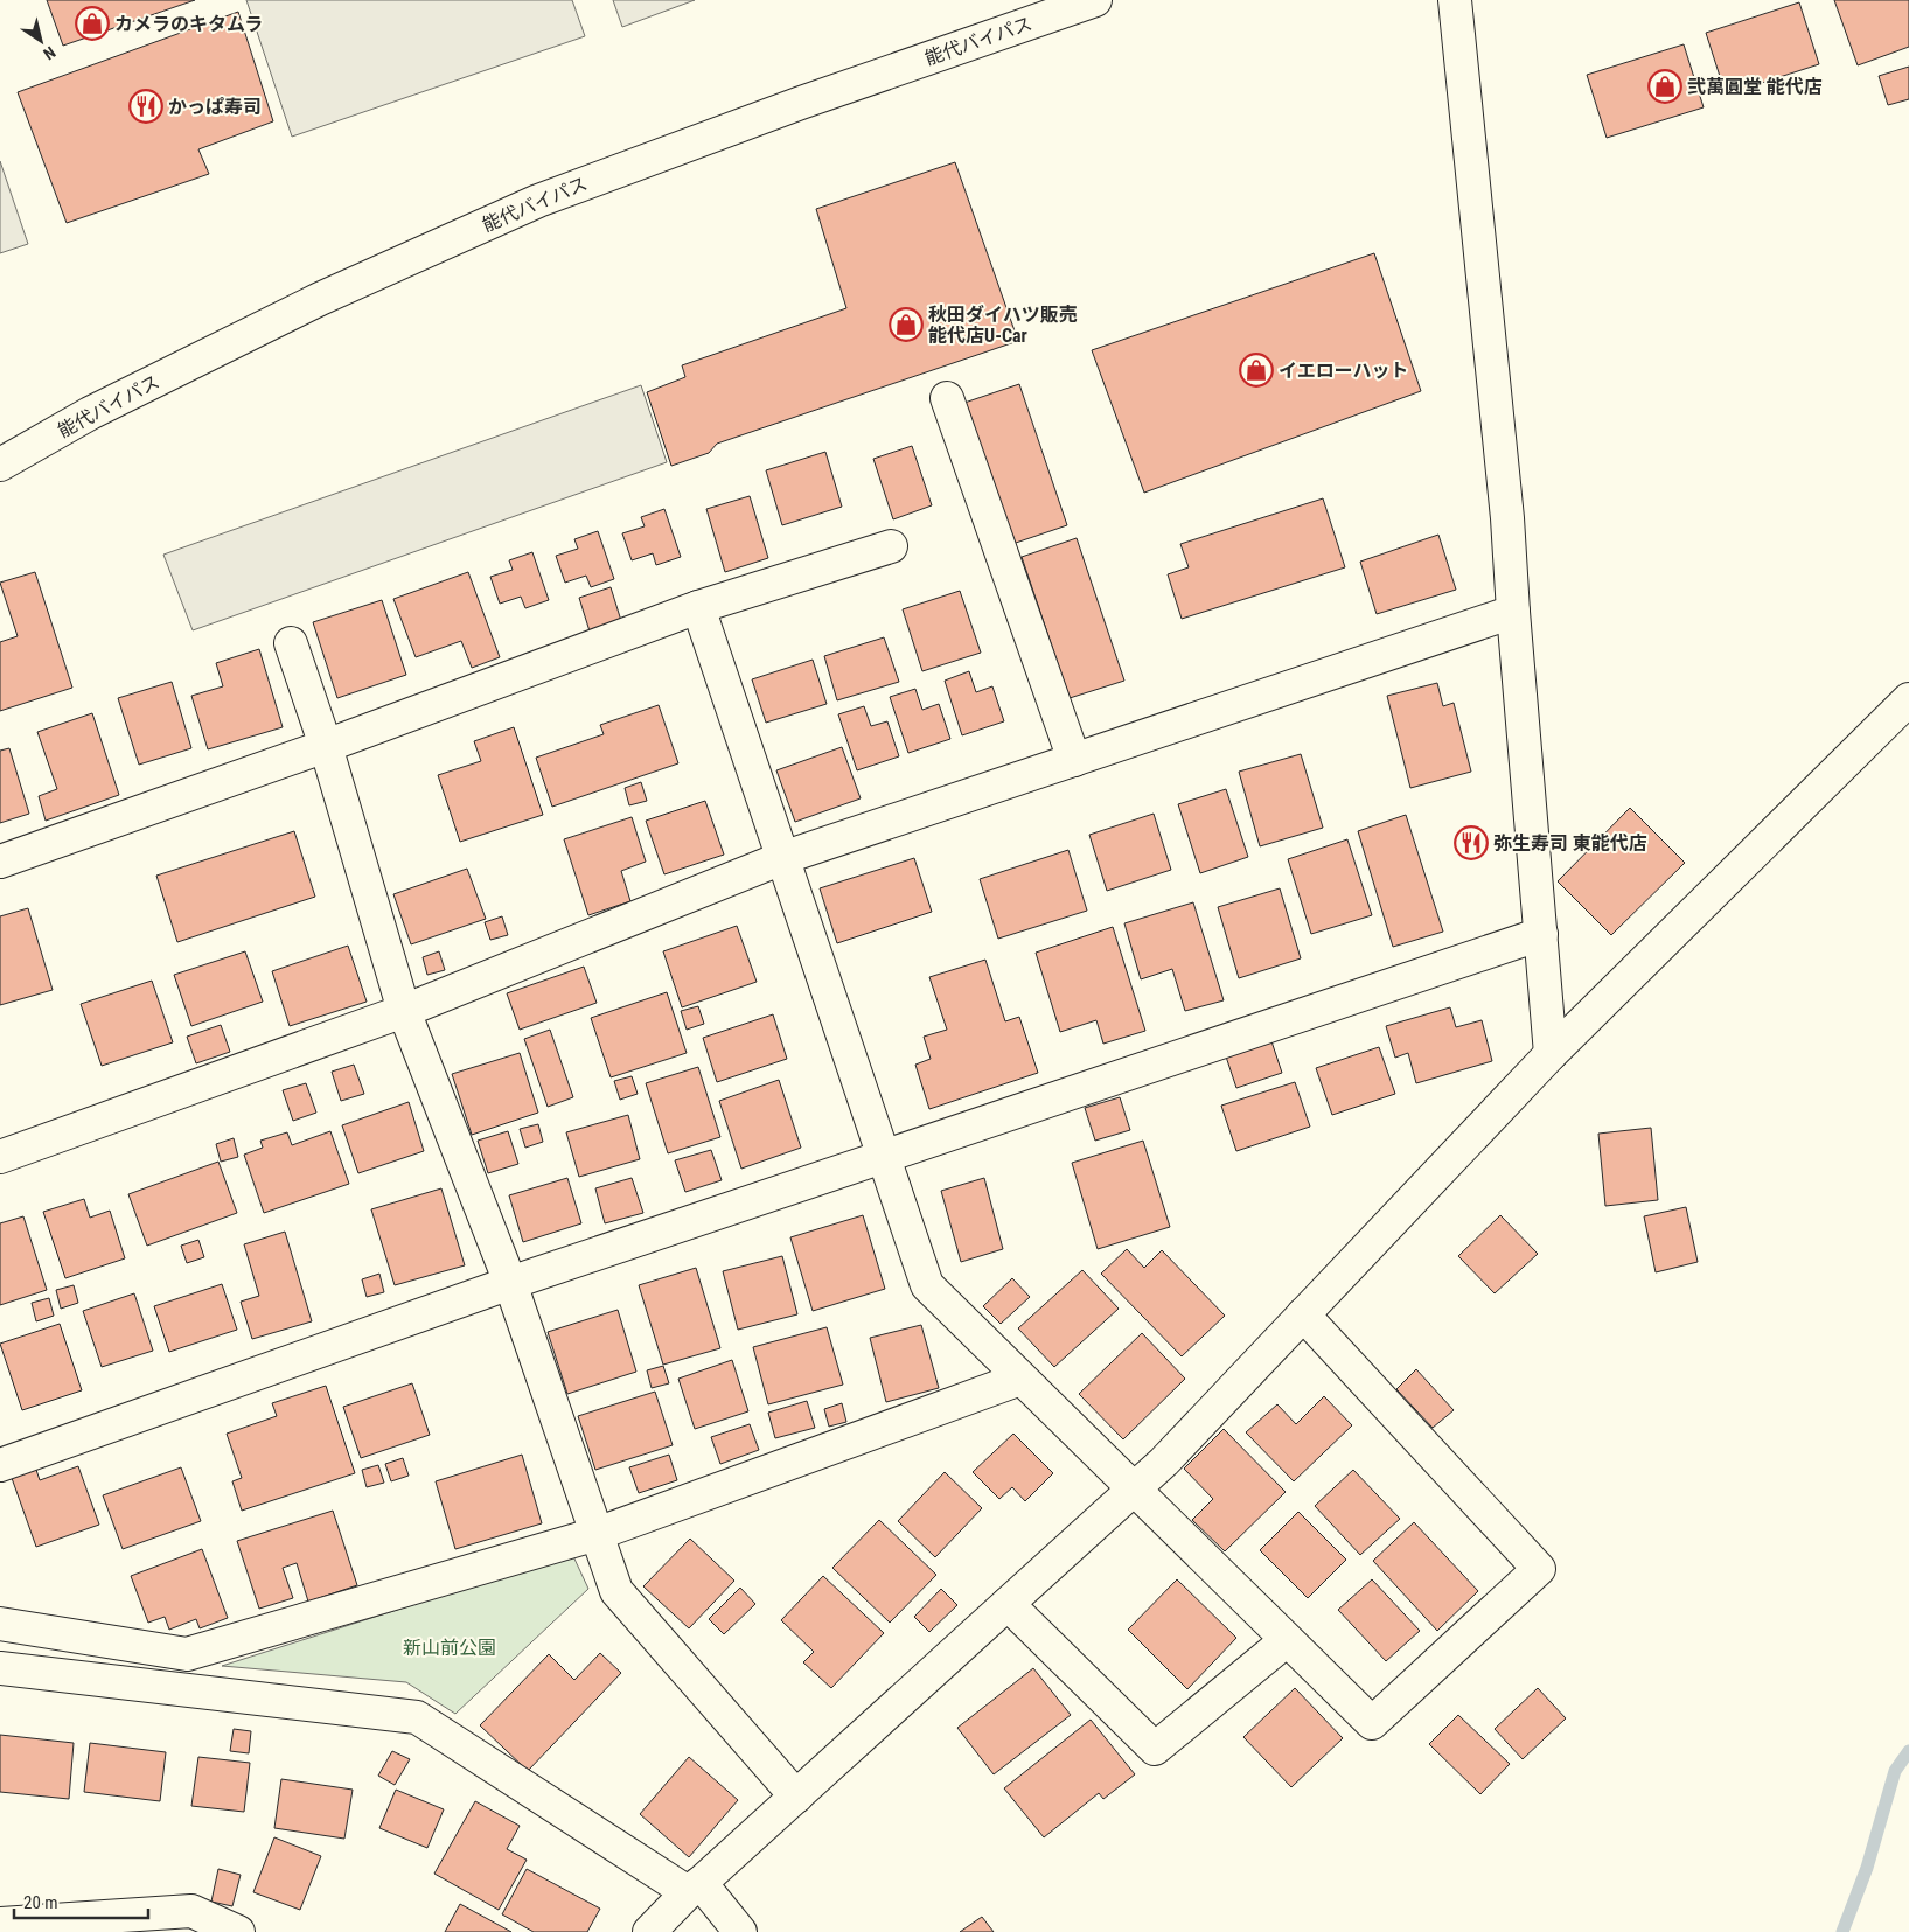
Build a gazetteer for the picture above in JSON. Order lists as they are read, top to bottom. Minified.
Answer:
{"streets":{"main road":["能代バイパス"]},"parks":["新山前公園"],"places":{"shop":["カメラのキタムラ","弐萬圓堂 能代店","秋田ダイハツ販売 能代店U-Car","イエローハット"],"restaurant":["かっぱ寿司","弥生寿司 東能代店"]},"scale_bar":"20 m","north":"bottom right"}
